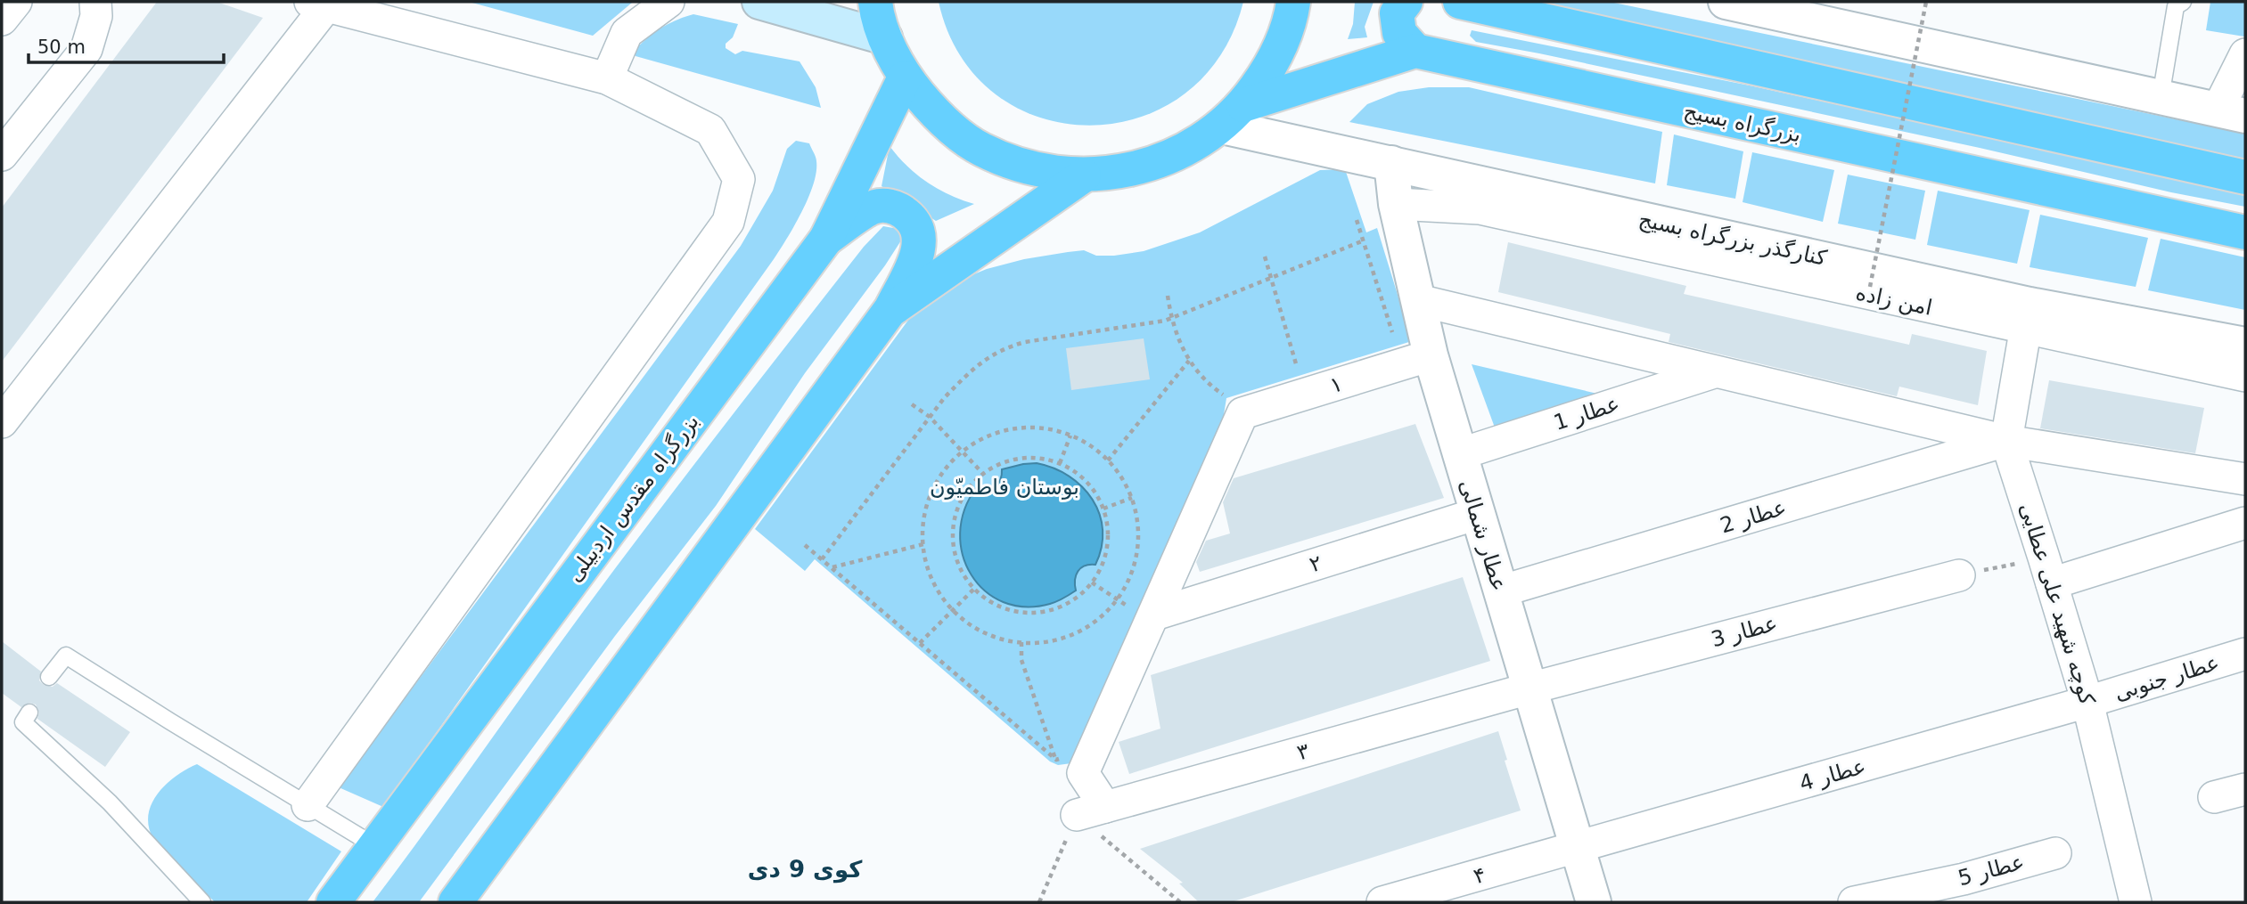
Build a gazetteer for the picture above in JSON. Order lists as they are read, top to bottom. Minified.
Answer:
{"streets":{"highway":["بزرگراه بسیج","بزرگراه مقدس اردبیلی"],"street":["کنارگذر بزرگراه بسیج","امن زاده","۱","عطار 1","عطار 2","عطار شمالی","۲","کوچه شهید علی عطایی","عطار 3","عطار جنوبی","۳","عطار 4","عطار 5","۴"]},"crossings":[["بزرگراه بسیج","کنارگذر بزرگراه بسیج"],["کنارگذر بزرگراه بسیج","امن زاده"],["کنارگذر بزرگراه بسیج","عطار شمالی"],["کنارگذر بزرگراه بسیج","کوچه شهید علی عطایی"],["امن زاده","عطار شمالی"],["امن زاده","کوچه شهید علی عطایی"],["۱","عطار شمالی"],["عطار 1","عطار شمالی"],["عطار 2","عطار شمالی"],["عطار 2","کوچه شهید علی عطایی"],["عطار شمالی","۲"],["عطار شمالی","عطار 3"],["عطار شمالی","۳"],["عطار شمالی","عطار 4"],["عطار شمالی","۴"],["کوچه شهید علی عطایی","عطار جنوبی"],["کوچه شهید علی عطایی","عطار 4"],["عطار 3","۳"],["عطار جنوبی","عطار 4"],["عطار 4","۴"]],"districts":["کوی 9 دی"],"parks":["بوستان فاطمیّون"],"scale_bar":"50 m"}
